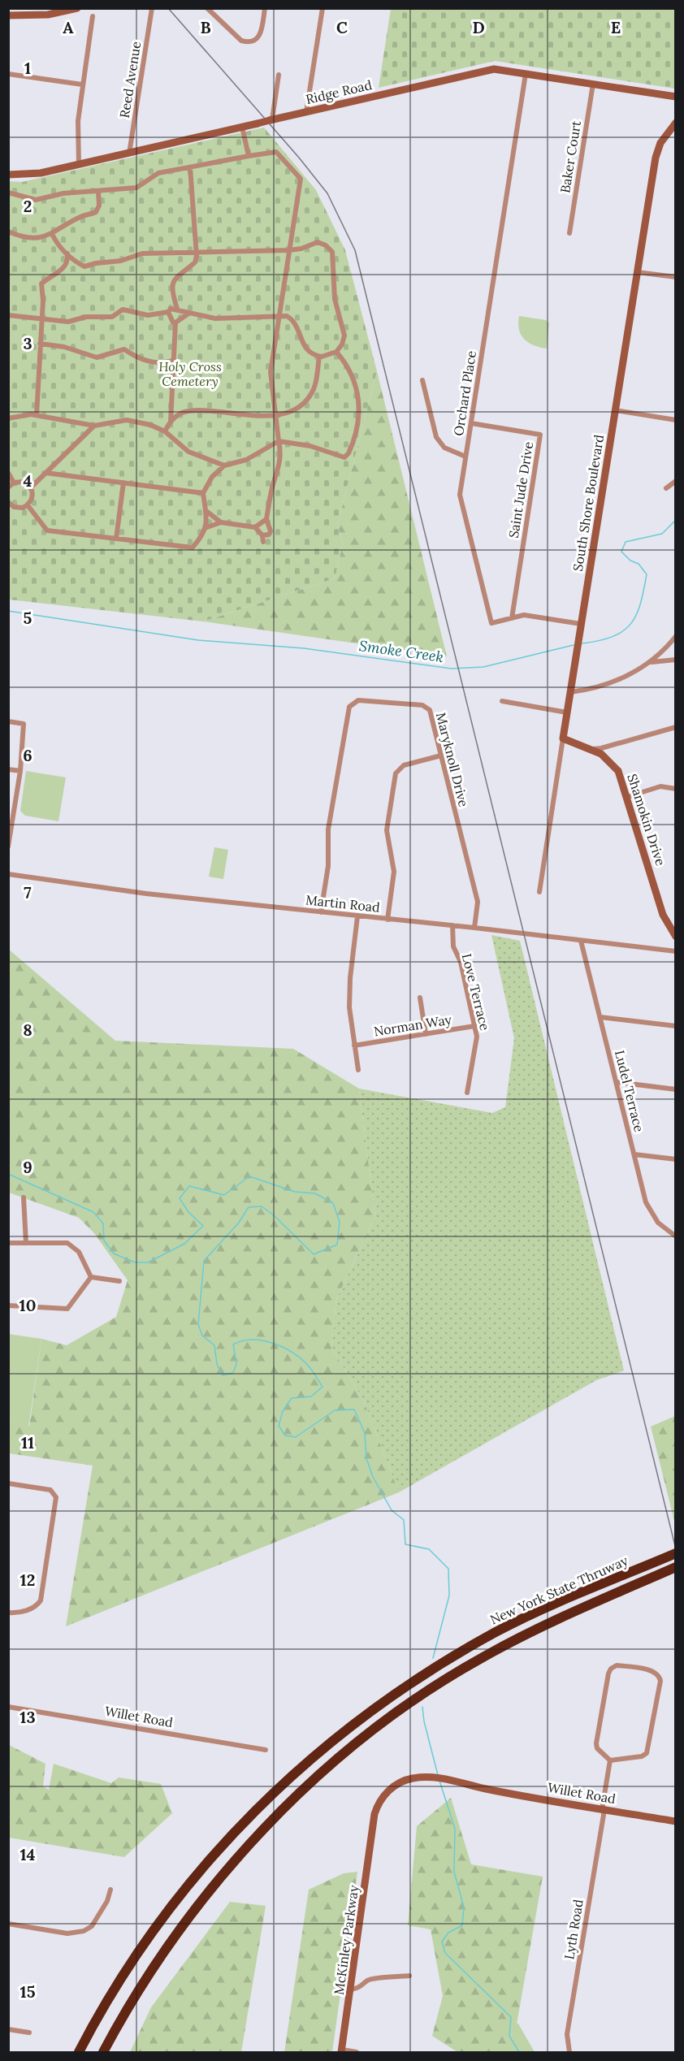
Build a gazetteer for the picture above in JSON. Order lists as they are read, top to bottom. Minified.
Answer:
{"streets":{"highway":["New York State Thruway"],"street":["Reed Avenue","Ridge Road","Baker Court","Orchard Place","Saint Jude Drive","South Shore Boulevard","Maryknoll Drive","Shamokin Drive","Martin Road","Love Terrace","Norman Way","Ludel Terrace","Willet Road","Lyth Road","McKinley Parkway"]},"crossings":[["Reed Avenue","Ridge Road"],["Ridge Road","Baker Court"],["Ridge Road","Orchard Place"],["Orchard Place","Saint Jude Drive"],["Orchard Place","South Shore Boulevard"],["South Shore Boulevard","Shamokin Drive"],["Maryknoll Drive","Martin Road"],["Martin Road","Love Terrace"],["Martin Road","Ludel Terrace"],["Love Terrace","Norman Way"],["Willet Road","Lyth Road"],["Willet Road","McKinley Parkway"]],"water":["Smoke Creek"],"parks":["Holy Cross Cemetery"],"grid":{"columns":["A","B","C","D","E"],"rows":["1","2","3","4","5","6","7","8","9","10","11","12","13","14","15"]}}
